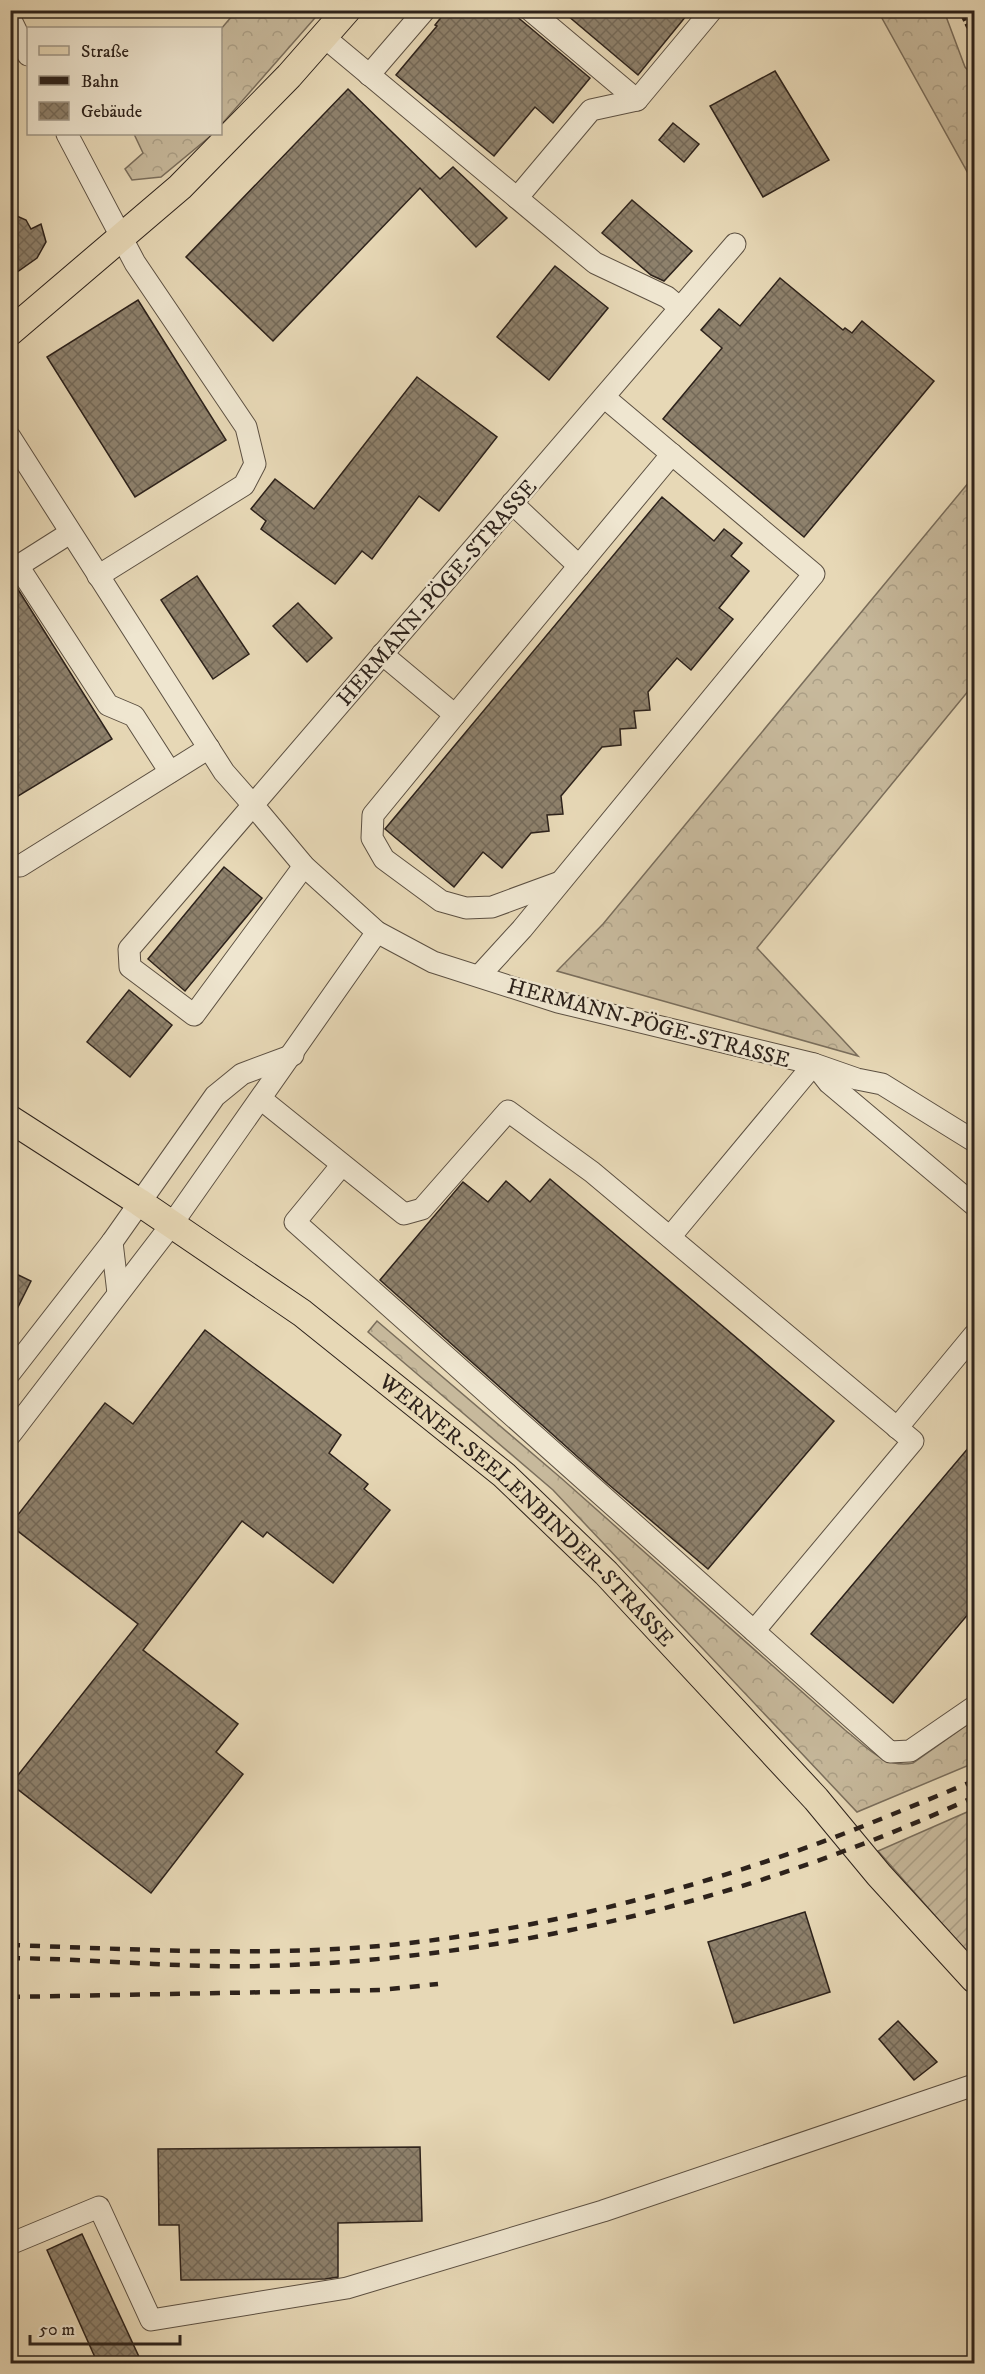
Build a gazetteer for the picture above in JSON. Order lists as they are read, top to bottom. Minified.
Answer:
{"streets":{"main road":["WERNER-SEELENBINDER-STRASSE"],"street":["HERMANN-PÖGE-STRASSE"]},"legend":["Straße","Bahn","Gebäude"],"scale_bar":"50 m"}
